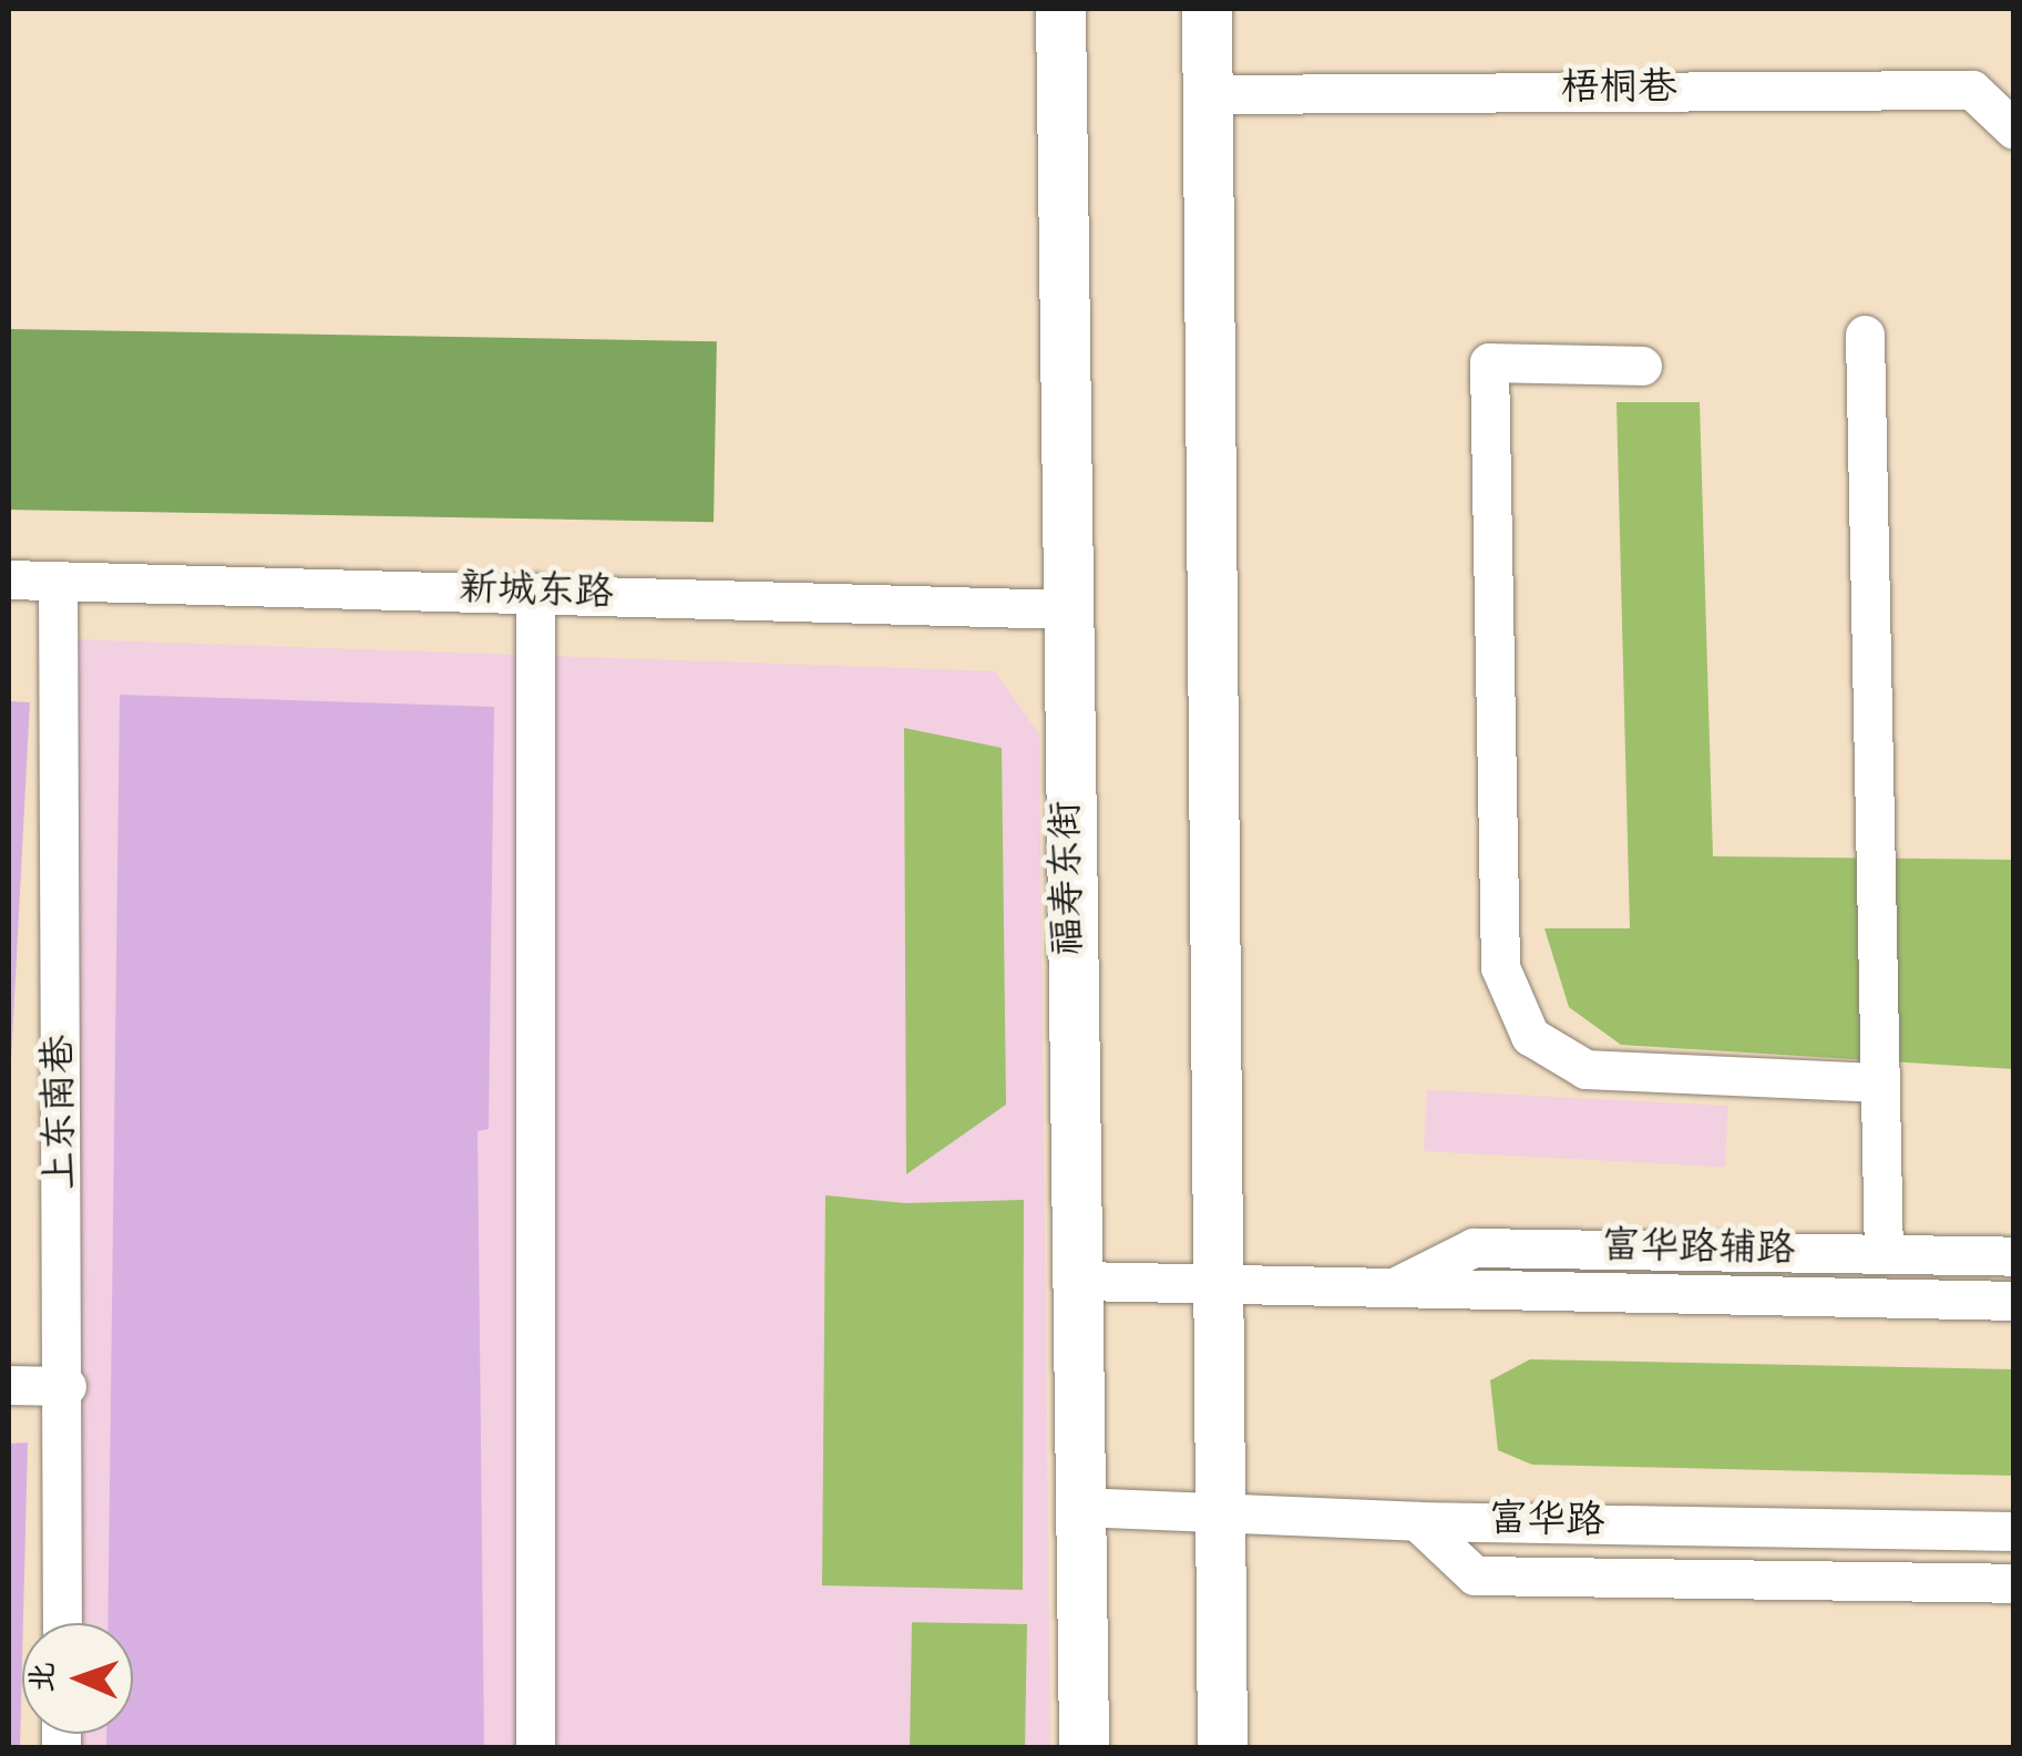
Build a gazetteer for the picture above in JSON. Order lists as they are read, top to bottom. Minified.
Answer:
{"streets":{"main road":["福寿东街"],"street":["梧桐巷","新城东路","上东南巷","富华路辅路","富华路"]},"crossings":[["新城东路","福寿东街"],["新城东路","上东南巷"],["福寿东街","富华路"]],"north":"left"}
